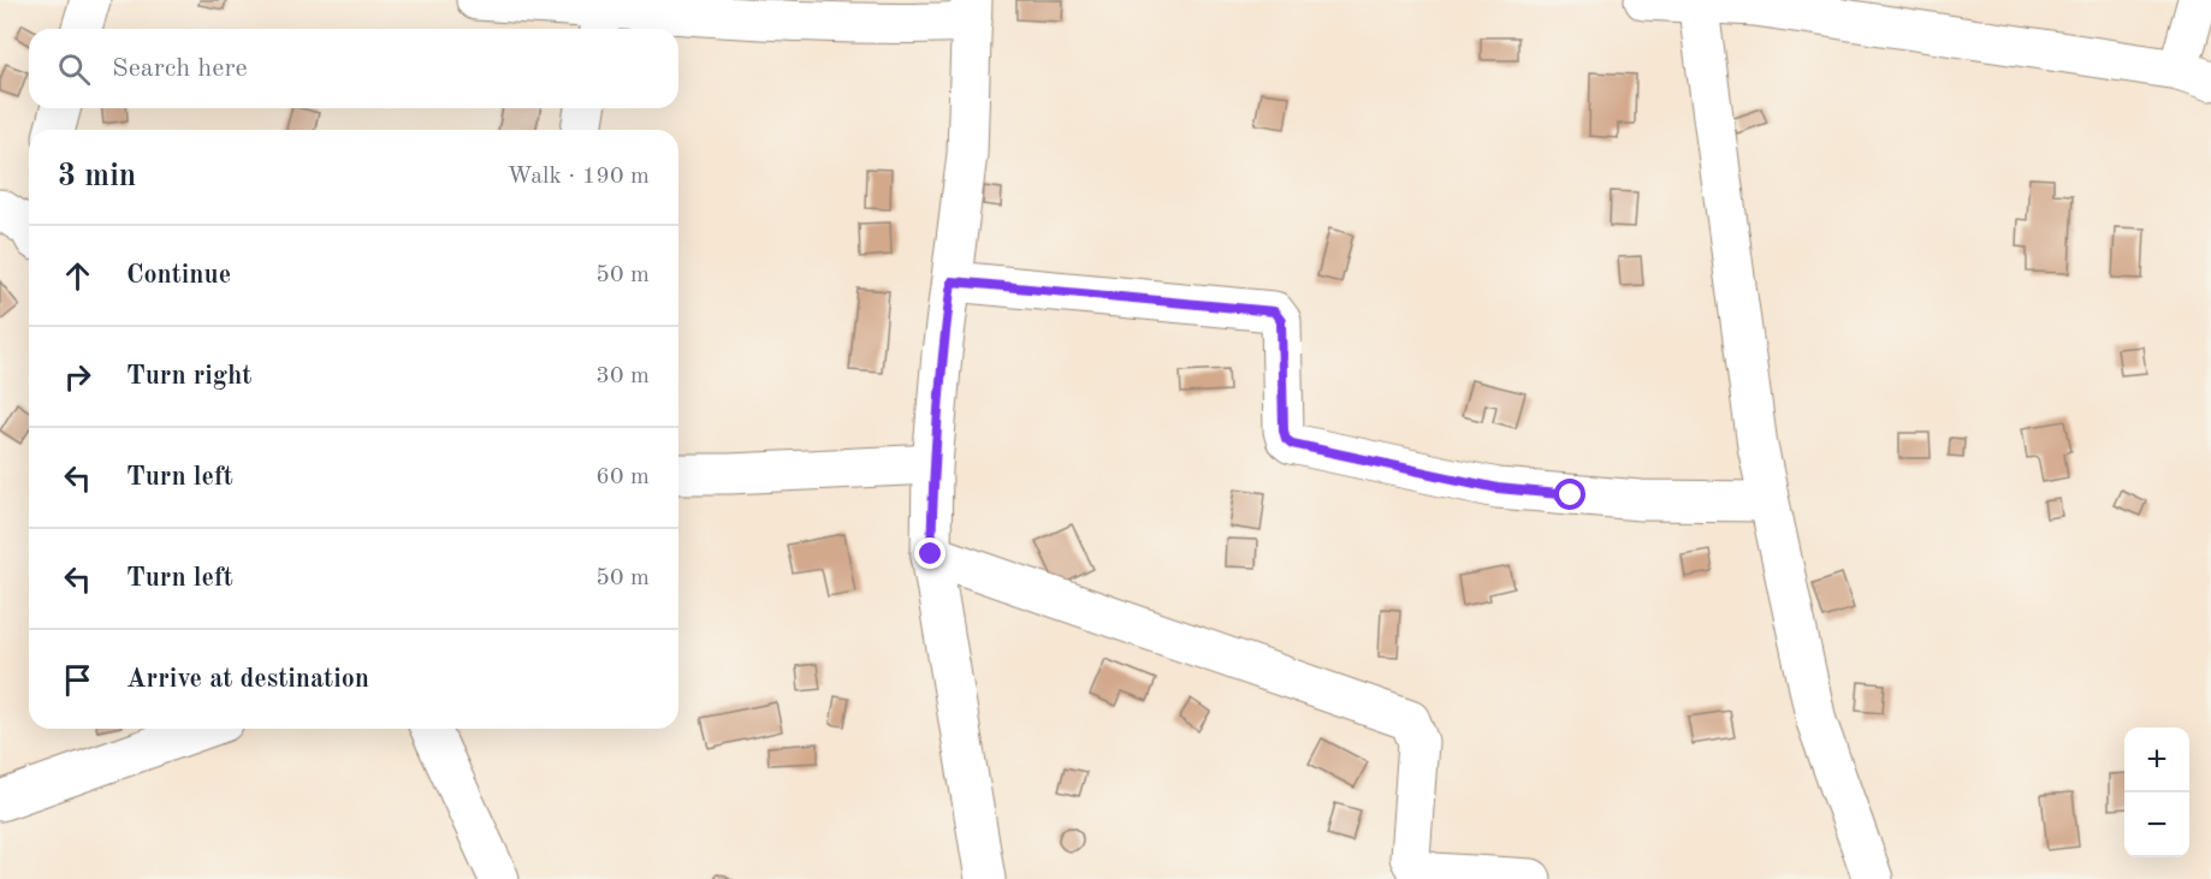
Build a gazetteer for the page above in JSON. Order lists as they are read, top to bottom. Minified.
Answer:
{"page":{"search":"Search here","heading":["3 min","Walk · 190 m"],"list":[["Continue","50 m"],["Turn right","30 m"],["Turn left","60 m"],["Turn left","50 m"],"Arrive at destination"],"map_buttons":["+","−"]}}
